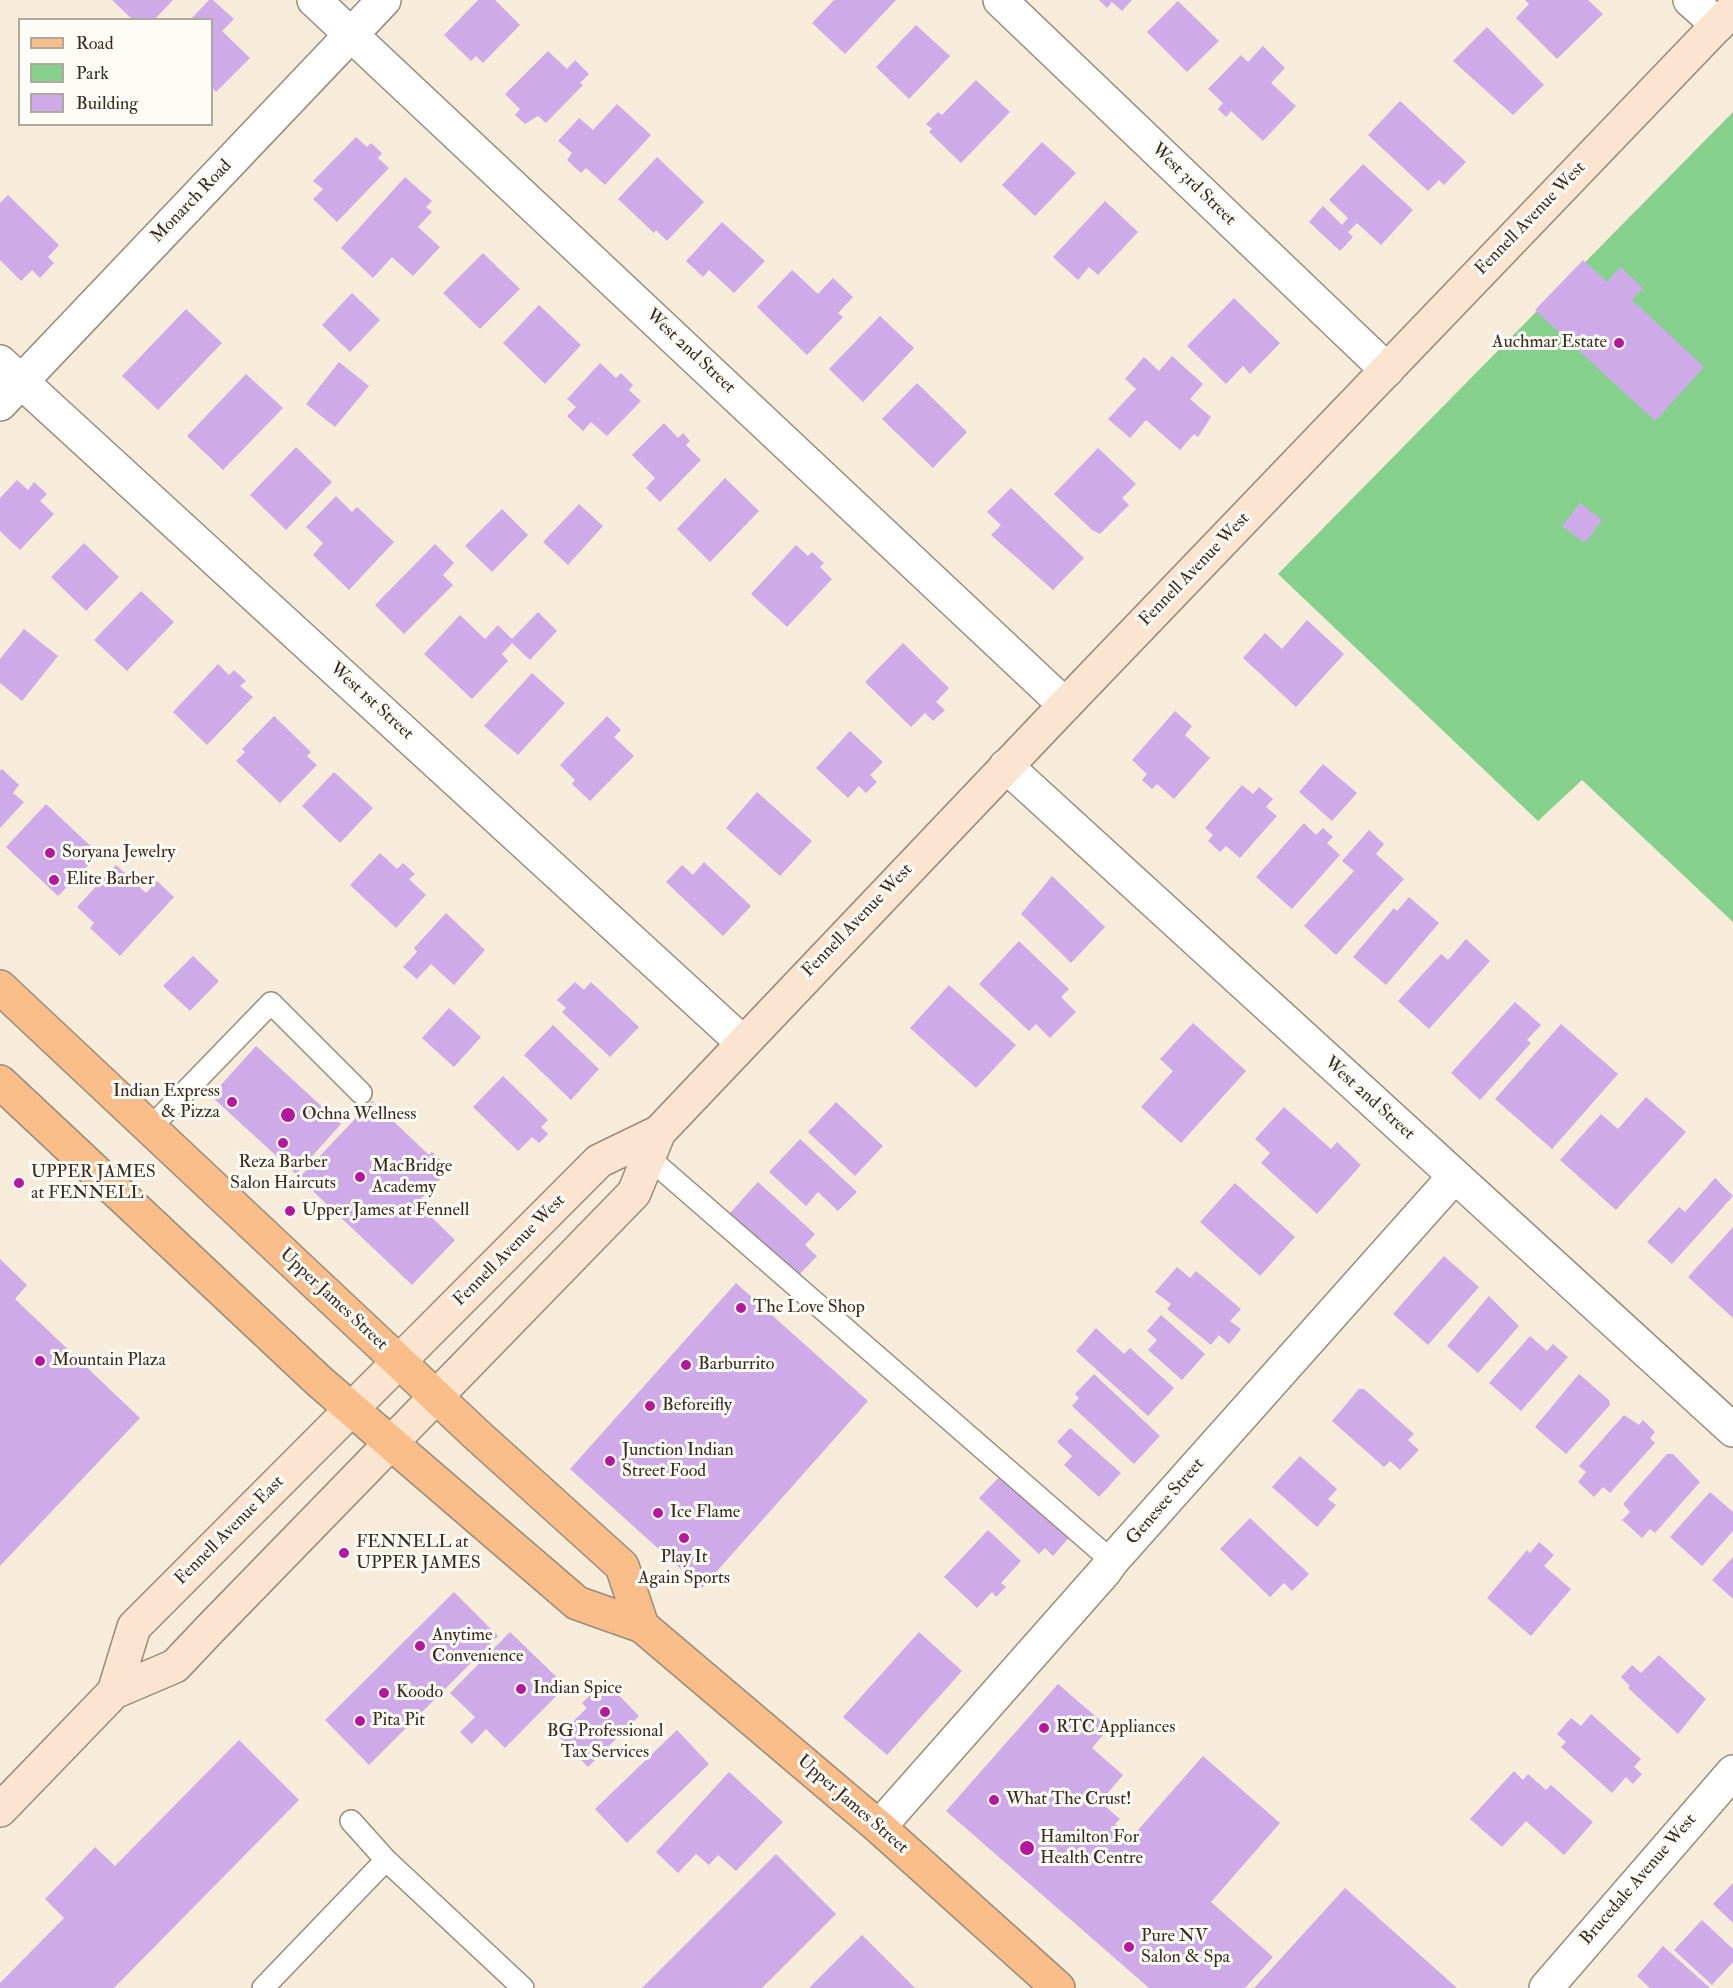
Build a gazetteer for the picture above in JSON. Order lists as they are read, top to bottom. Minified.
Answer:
{"streets":{"main road":["Fennell Avenue West","Upper James Street","Fennell Avenue East"],"street":["West 3rd Street","Monarch Road","West 2nd Street","West 1st Street","Genesee Street","Brucedale Avenue West"]},"crossings":[["West 3rd Street","Fennell Avenue West"],["Monarch Road","West 2nd Street"],["Monarch Road","West 1st Street"],["Fennell Avenue West","West 2nd Street"],["Fennell Avenue West","West 1st Street"],["Fennell Avenue West","Upper James Street"],["Fennell Avenue West","Fennell Avenue East"],["West 2nd Street","Genesee Street"],["Upper James Street","Genesee Street"],["Upper James Street","Fennell Avenue East"]],"places":["Auchmar Estate","Soryana Jewelry","Elite Barber","Indian Express & Pizza","Ochna Wellness","Reza Barber Salon Haircuts","MacBridge Academy","UPPER JAMES at FENNELL","Upper James at Fennell","The Love Shop","Mountain Plaza","Barburrito","Beforeifly","Junction Indian Street Food","Ice Flame","Play It Again Sports","FENNELL at UPPER JAMES","Anytime Convenience","Indian Spice","Koodo","BG Professional Tax Services","Pita Pit","RTC Appliances","What The Crust!","Hamilton For Health Centre","Pure NV Salon & Spa"],"legend":["Road","Park","Building"]}
